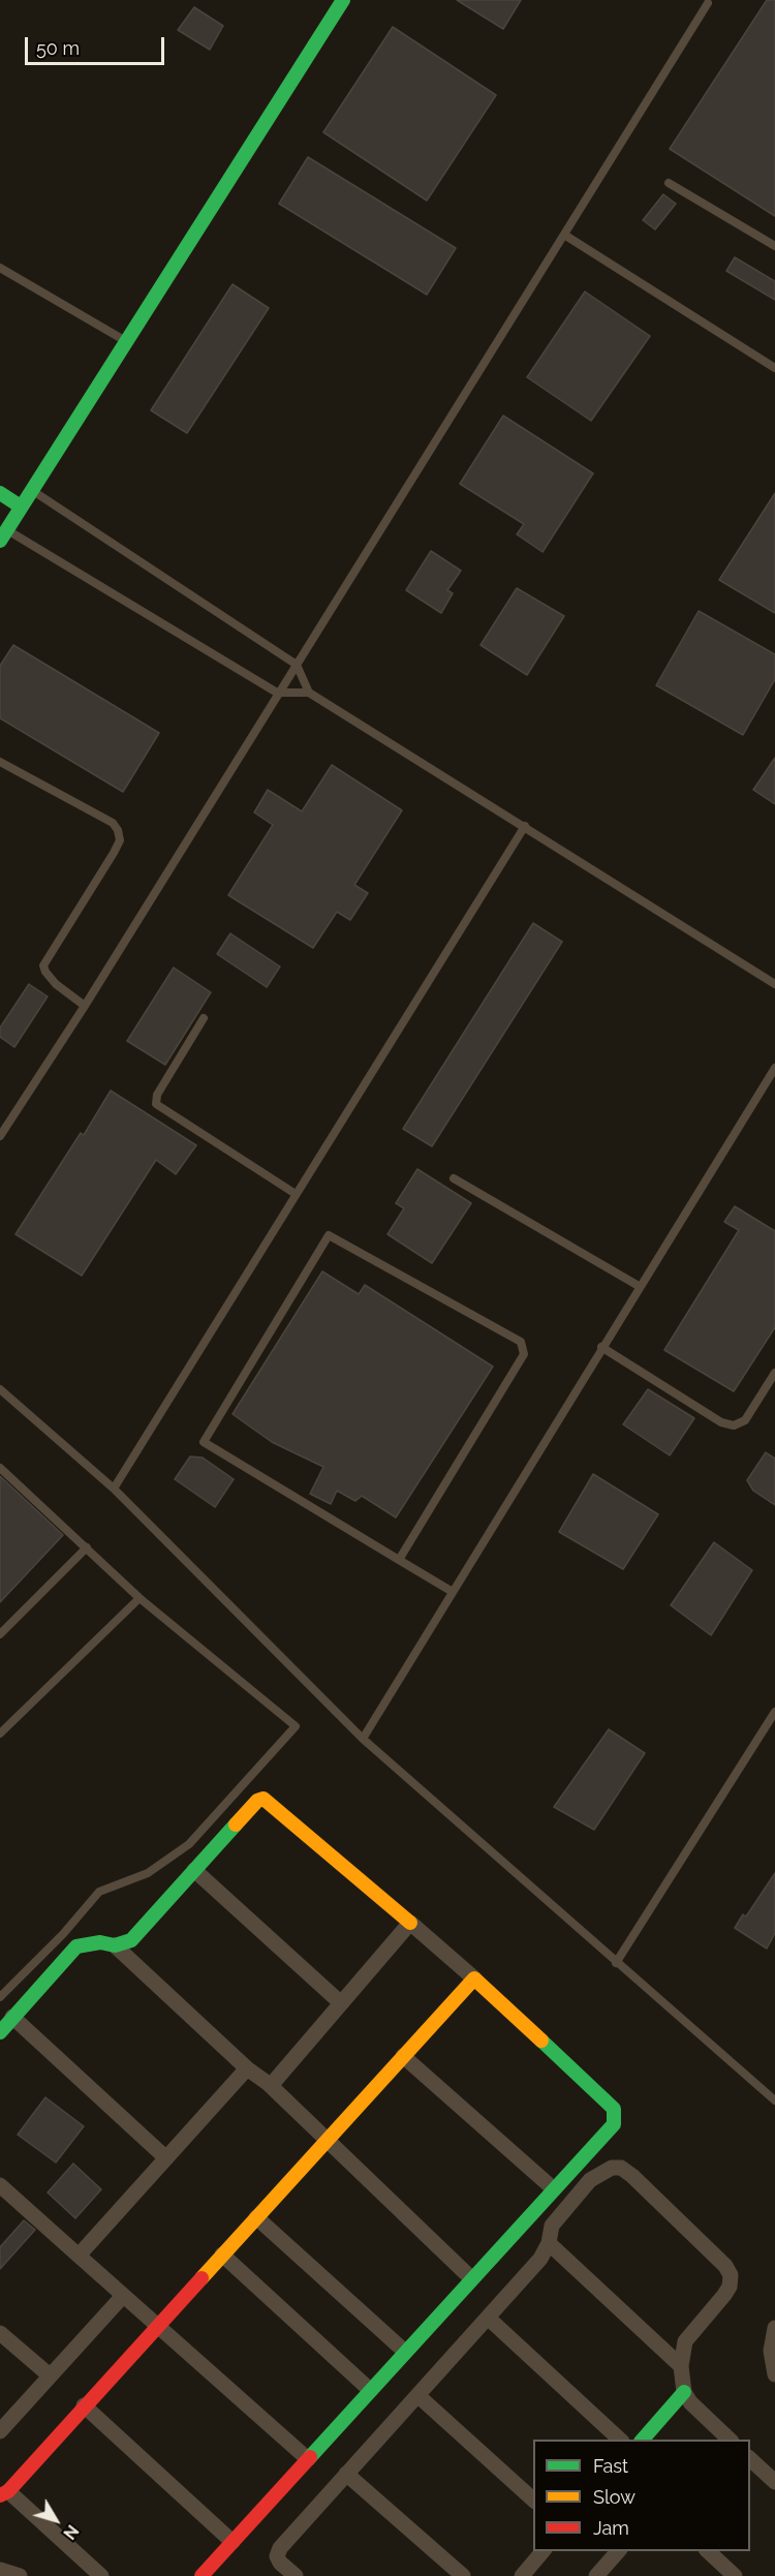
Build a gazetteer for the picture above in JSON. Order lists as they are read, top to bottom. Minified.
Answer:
{"legend":["Fast","Slow","Jam"],"scale_bar":"50 m","north":"bottom right"}
